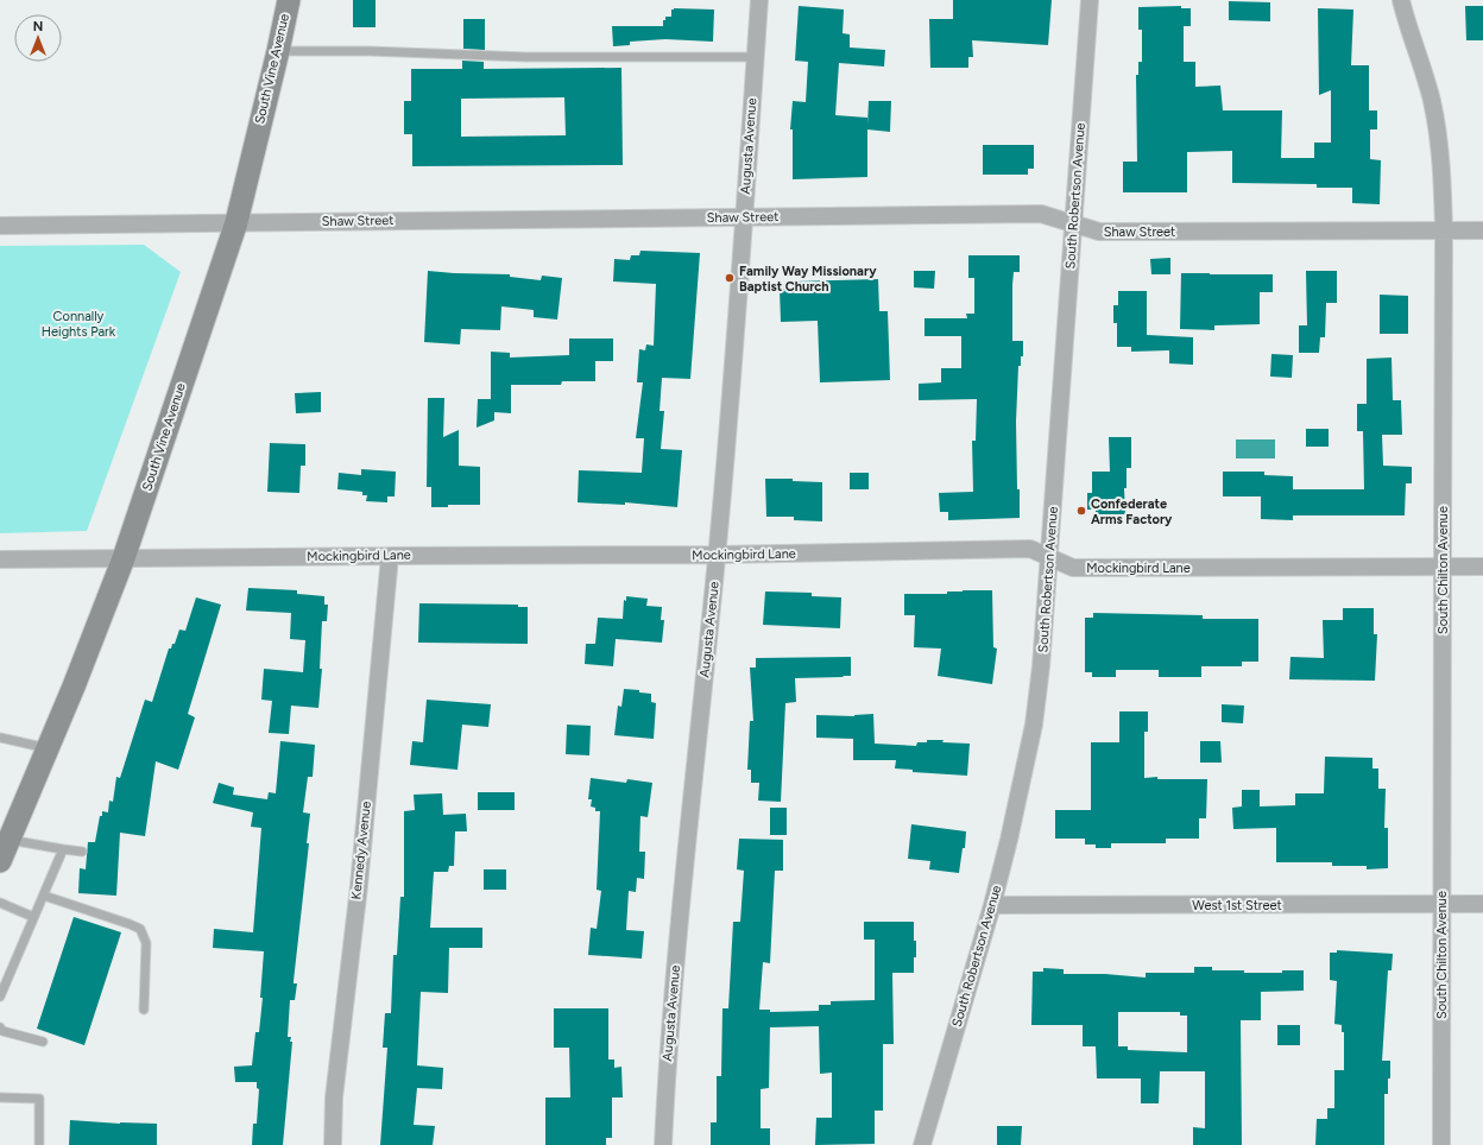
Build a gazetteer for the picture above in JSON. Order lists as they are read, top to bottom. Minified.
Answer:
{"streets":{"main road":["South Vine Avenue"],"street":["Augusta Avenue","South Robertson Avenue","Shaw Street","Mockingbird Lane","South Chilton Avenue","Kennedy Avenue","West 1st Street"]},"crossings":[["South Vine Avenue","Shaw Street"],["South Vine Avenue","Mockingbird Lane"],["Augusta Avenue","Shaw Street"],["Augusta Avenue","Mockingbird Lane"],["South Robertson Avenue","Shaw Street"],["South Robertson Avenue","Mockingbird Lane"],["South Robertson Avenue","West 1st Street"],["Shaw Street","South Chilton Avenue"],["Mockingbird Lane","South Chilton Avenue"],["Mockingbird Lane","Kennedy Avenue"],["South Chilton Avenue","West 1st Street"]],"parks":["Connally Heights Park"],"places":["Family Way Missionary Baptist Church","Confederate Arms Factory"],"north":"top"}
